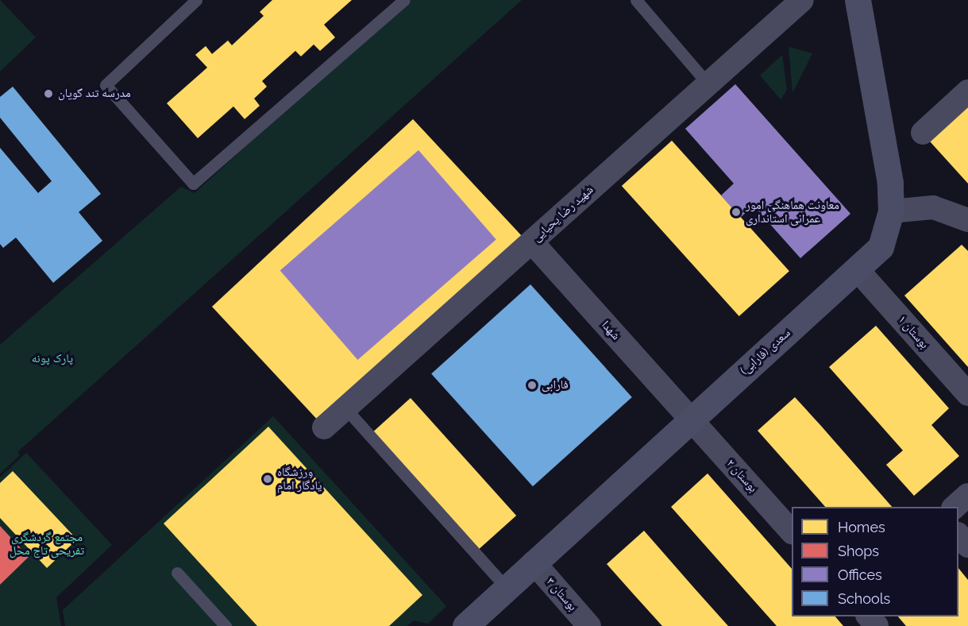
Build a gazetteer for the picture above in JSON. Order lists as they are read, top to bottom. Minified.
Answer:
{"streets":{"street":["شهید رضا یحیایی","شهدا","بوستان ۱","سعدی (فارابی)","بوستان ۲","بوستان ۳"]},"crossings":[["شهید رضا یحیایی","شهدا"],["شهدا","سعدی (فارابی)"],["شهدا","بوستان ۲"],["بوستان ۱","سعدی (فارابی)"],["سعدی (فارابی)","بوستان ۲"],["سعدی (فارابی)","بوستان ۳"]],"parks":["پارک پونه","مجتمع گردشگری تفریحی تاج محل"],"places":["مدرسه تند گویان","معاونت هماهنگی امور عمرانی استانداری","فارابی","ورزشگاه یادگار امام"],"legend":["Homes","Shops","Offices","Schools"]}
